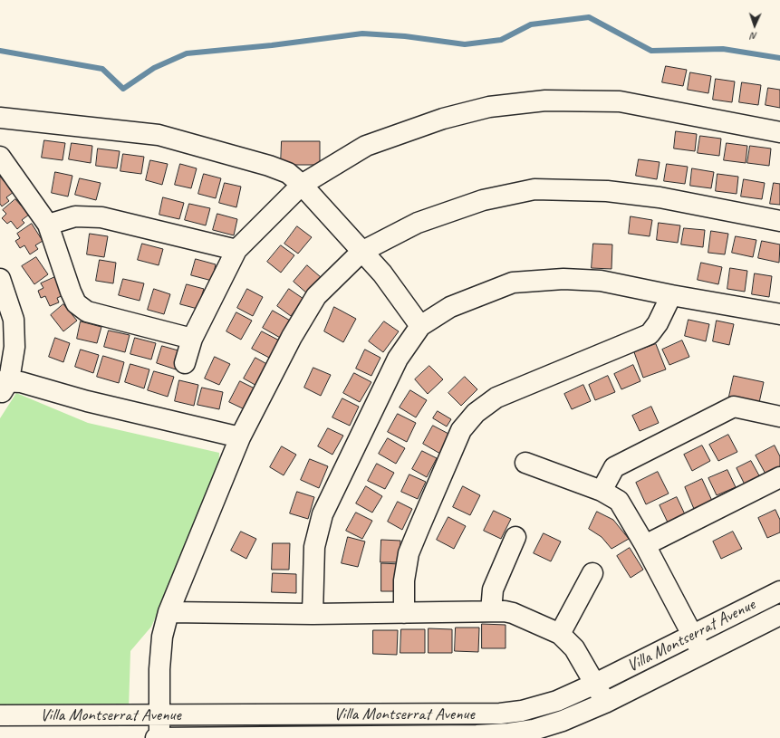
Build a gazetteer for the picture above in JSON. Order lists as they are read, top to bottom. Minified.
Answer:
{"streets":{"street":["Villa Montserrat Avenue"]},"north":"bottom"}
